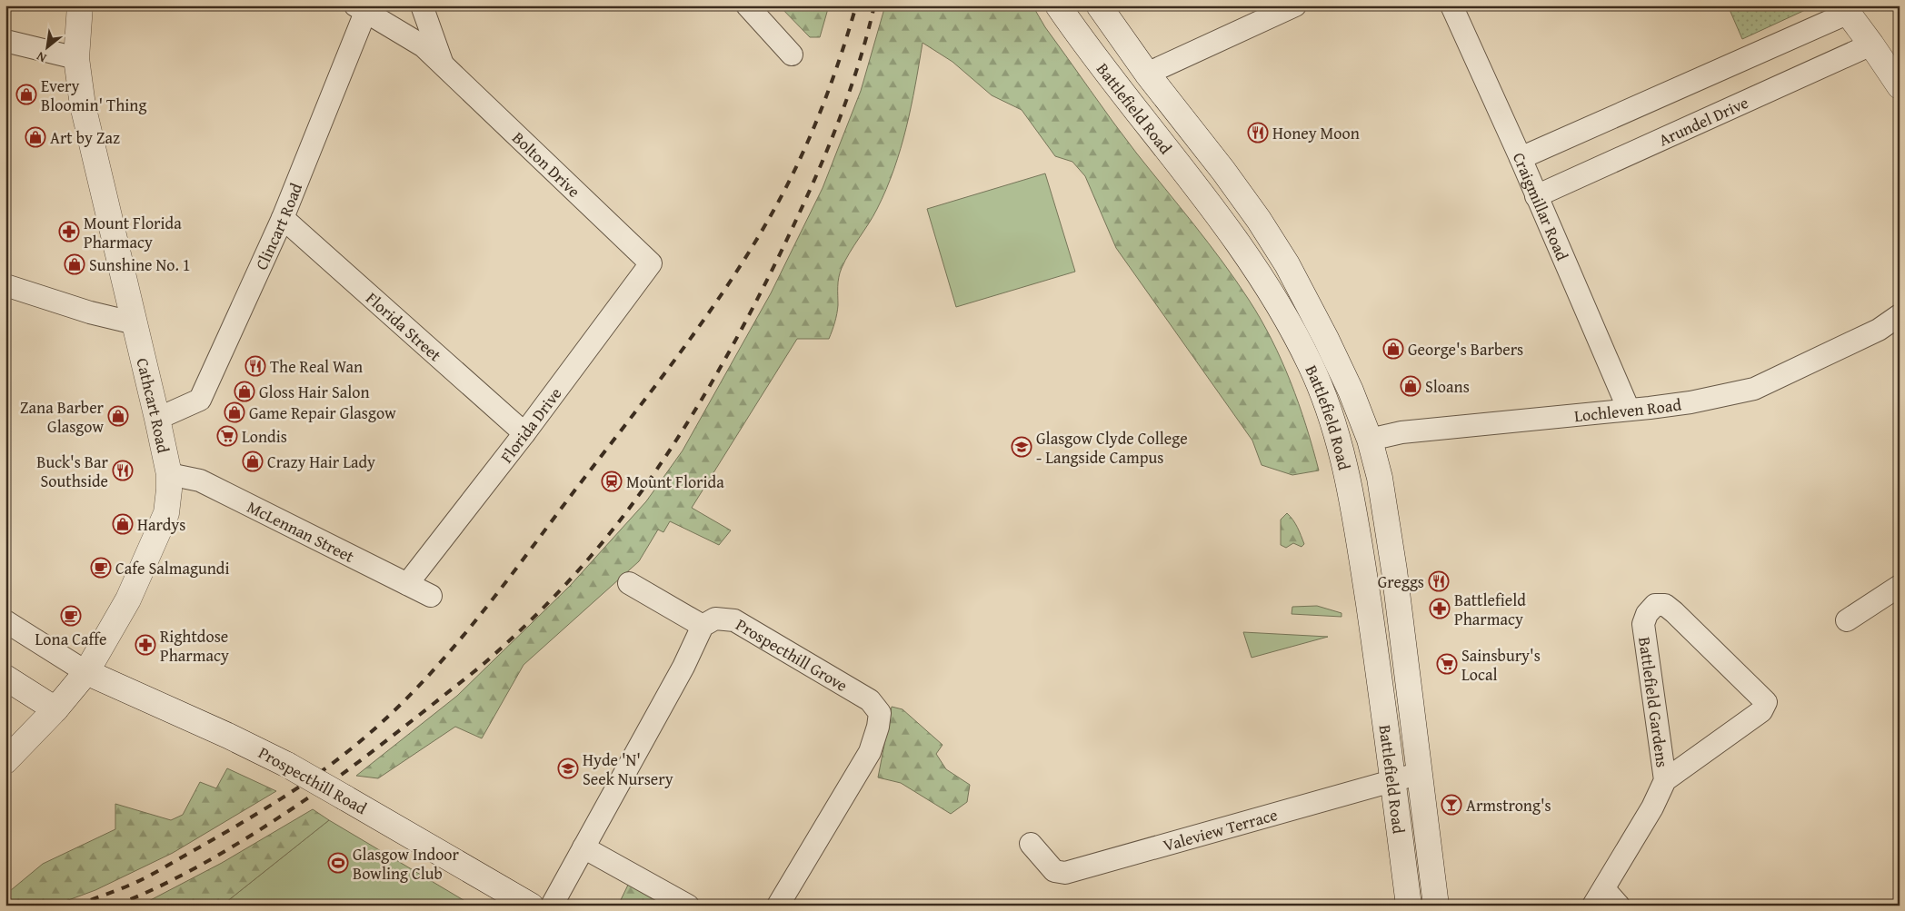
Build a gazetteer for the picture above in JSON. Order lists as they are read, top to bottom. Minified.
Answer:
{"streets":{"main road":["Battlefield Road","Cathcart Road","Lochleven Road","Prospecthill Road"],"street":["Arundel Drive","Bolton Drive","Craigmillar Road","Clincart Road","Florida Street","Florida Drive","McLennan Street","Prospecthill Grove","Battlefield Gardens","Valeview Terrace"]},"crossings":[["Battlefield Road","Lochleven Road"],["Battlefield Road","Valeview Terrace"],["Arundel Drive","Craigmillar Road"],["Bolton Drive","Clincart Road"],["Bolton Drive","Florida Drive"],["Craigmillar Road","Lochleven Road"],["Clincart Road","Florida Street"],["Clincart Road","Cathcart Road"],["Florida Street","Florida Drive"],["Cathcart Road","McLennan Street"],["Cathcart Road","Prospecthill Road"],["Florida Drive","McLennan Street"]],"places":{"shop":["Every Bloomin' Thing","Art by Zaz","Sunshine No. 1","George's Barbers","Sloans","Gloss Hair Salon","Game Repair Glasgow","Zana Barber Glasgow","Crazy Hair Lady","Hardys"],"restaurant":["Honey Moon","The Real Wan","Buck's Bar Southside","Greggs"],"pharmacy":["Mount Florida Pharmacy","Battlefield Pharmacy","Rightdose Pharmacy"],"supermarket":["Londis","Sainsbury's Local"],"school or university":["Glasgow Clyde College - Langside Campus","Hyde 'N' Seek Nursery"],"station":["Mount Florida"],"cafe":["Cafe Salmagundi","Lona Caffe"],"bar":["Armstrong's"],"sports":["Glasgow Indoor Bowling Club"]},"north":"bottom left"}
